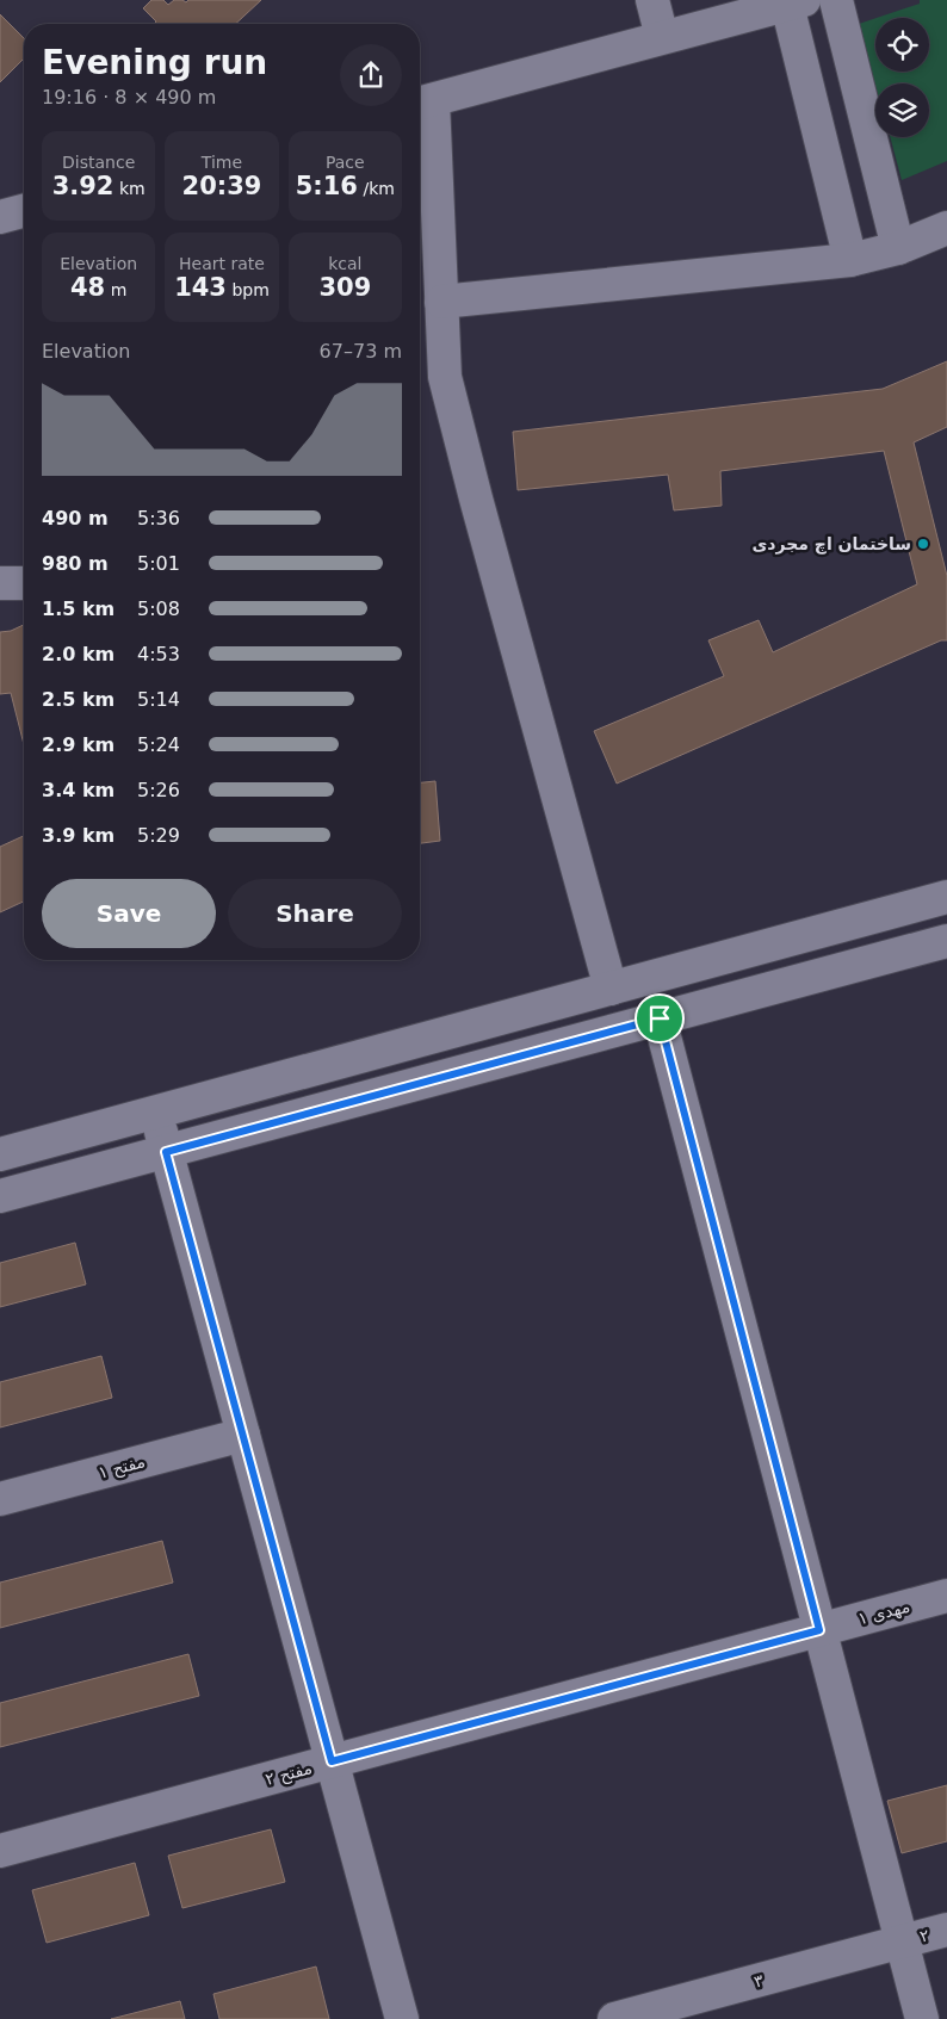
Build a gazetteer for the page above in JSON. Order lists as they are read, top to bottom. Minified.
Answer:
{"streets":{"street":["مفتح ۱","مهدی ۱","مفتح ۲","۲","۳"]},"crossings":[["مهدی ۱","مفتح ۲"],["۲","۳"]],"places":["ساختمان اچ مجردی"],"page":{"heading":["Evening run","19:16 · 8 × 490 m"],"stats":[["Distance","3.92 km"],["Time","20:39"],["Pace","5:16 /km"],["Elevation","48 m"],["Heart rate","143 bpm"],["kcal","309"]],"chart":["Elevation","67–73 m"],"list":[{"name":"490 m","note":"5:36"},{"name":"980 m","note":"5:01"},{"name":"1.5 km","note":"5:08"},{"name":"2.0 km","note":"4:53"},{"name":"2.5 km","note":"5:14"},{"name":"2.9 km","note":"5:24"},{"name":"3.4 km","note":"5:26"},{"name":"3.9 km","note":"5:29"}],"buttons":["Save","Share"]}}
